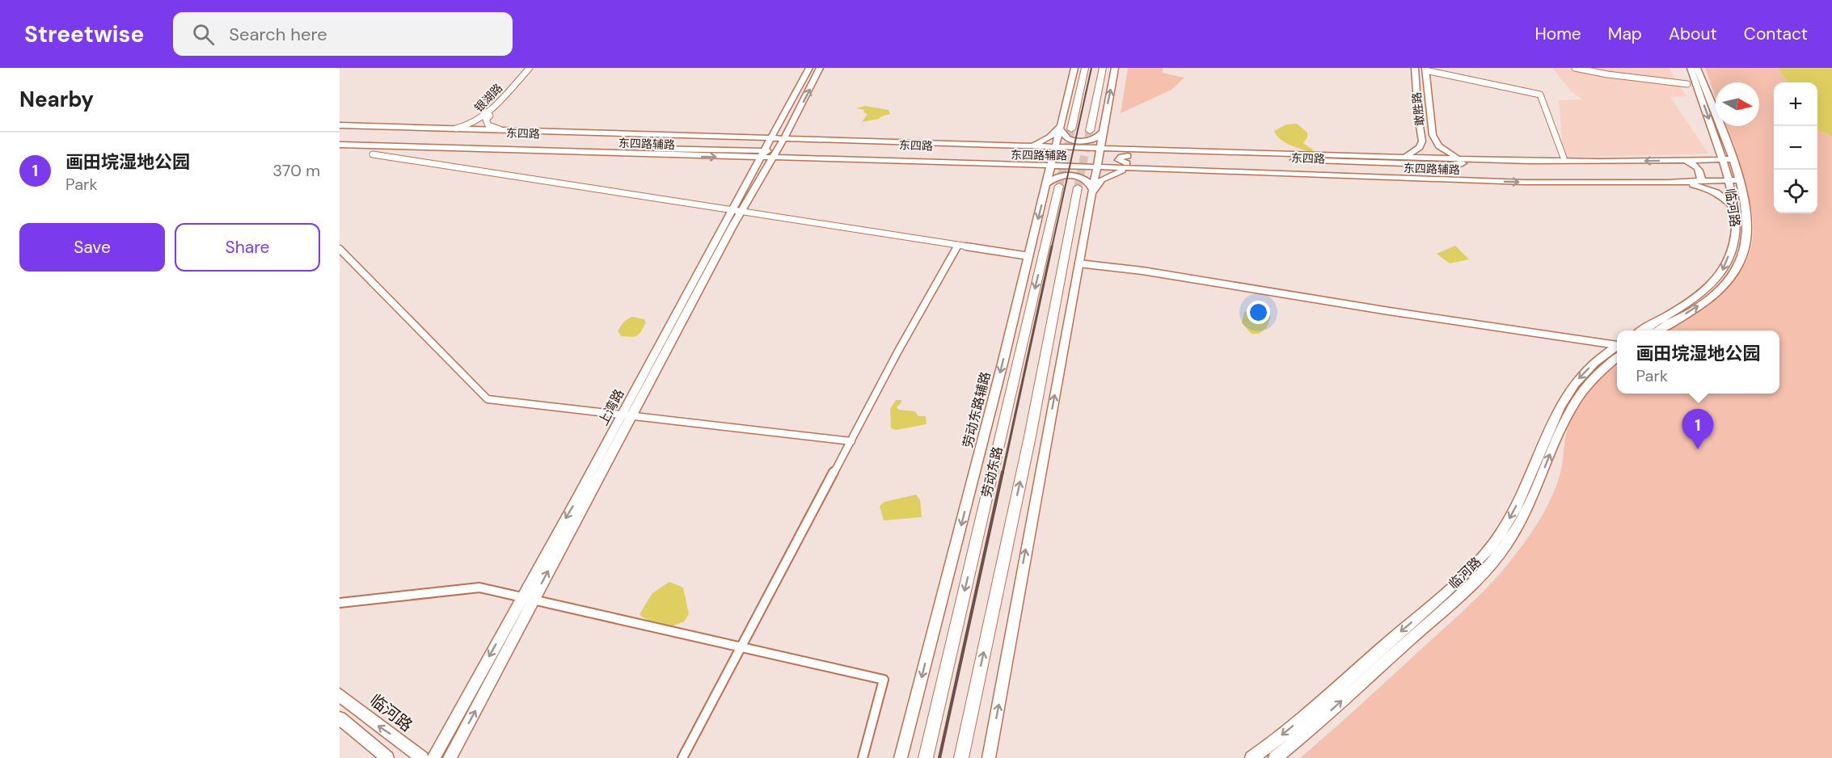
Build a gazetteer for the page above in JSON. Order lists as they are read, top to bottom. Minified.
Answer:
{"streets":{"highway":["劳动东路"],"main road":["敢胜路","东四路","东四路辅路","临河路","上湾路","劳动东路辅路"],"street":["银湖路"]},"crossings":[["银湖路","东四路辅路"],["敢胜路","东四路辅路"],["东四路","东四路辅路"],["东四路","上湾路"],["东四路","劳动东路辅路"],["东四路辅路","临河路"],["东四路辅路","上湾路"],["东四路辅路","劳动东路辅路"]],"north":"right","page":{"header":"Streetwise","search":"Search here","nav":["Home","Map","About","Contact"],"heading":"Nearby","map_buttons":["+","−"],"list":[{"mark":"1","name":"画田垸湿地公园","note":"Park","value":"370 m"}],"buttons":["Save","Share"],"popup":["画田垸湿地公园","Park"],"pins":"1"}}
